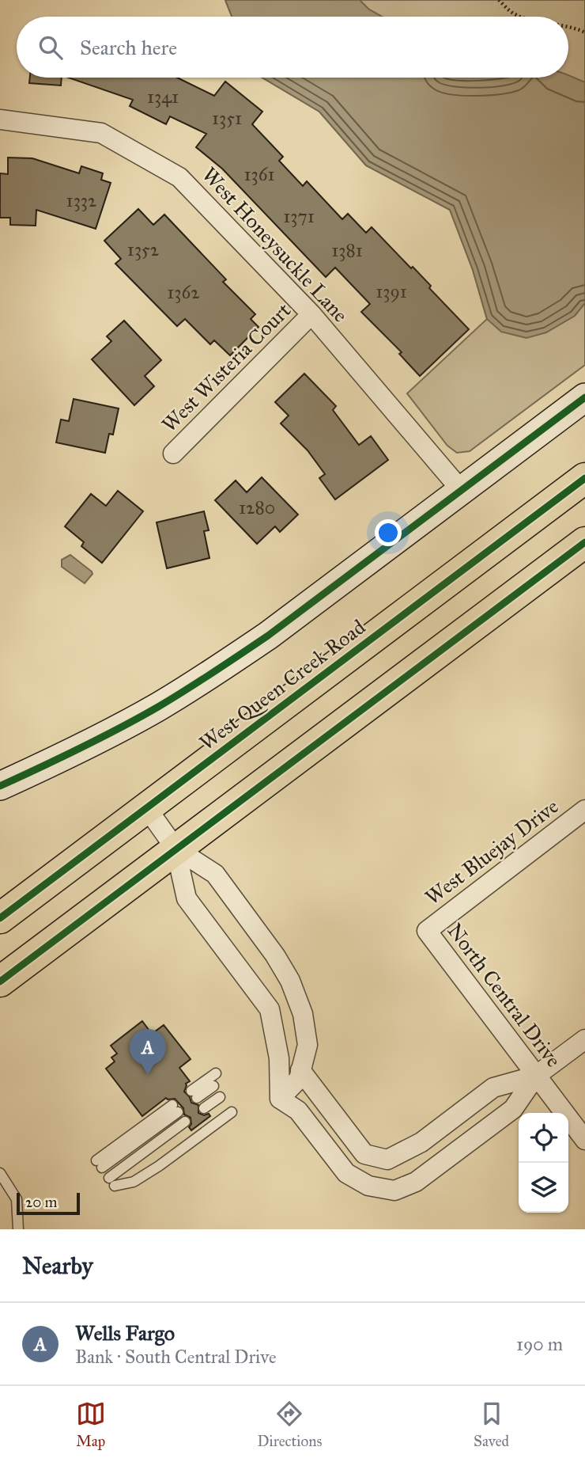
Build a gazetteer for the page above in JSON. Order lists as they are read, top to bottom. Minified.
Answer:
{"streets":{"main road":["West Queen Creek Road"],"street":["West Honeysuckle Lane","West Wisteria Court","West Bluejay Drive","North Central Drive"]},"crossings":[["West Honeysuckle Lane","West Wisteria Court"],["West Bluejay Drive","North Central Drive"]],"house_numbers":["1341","1351","1361","1332","1371","1352","1381","1391","1362","1280"],"scale_bar":"20 m","page":{"search":"Search here","pins":"A","scale":"20 m","heading":"Nearby","list":[{"mark":"A","name":"Wells Fargo","note":"Bank · South Central Drive","value":"190 m"}],"nav":["Map","Directions","Saved"]}}
